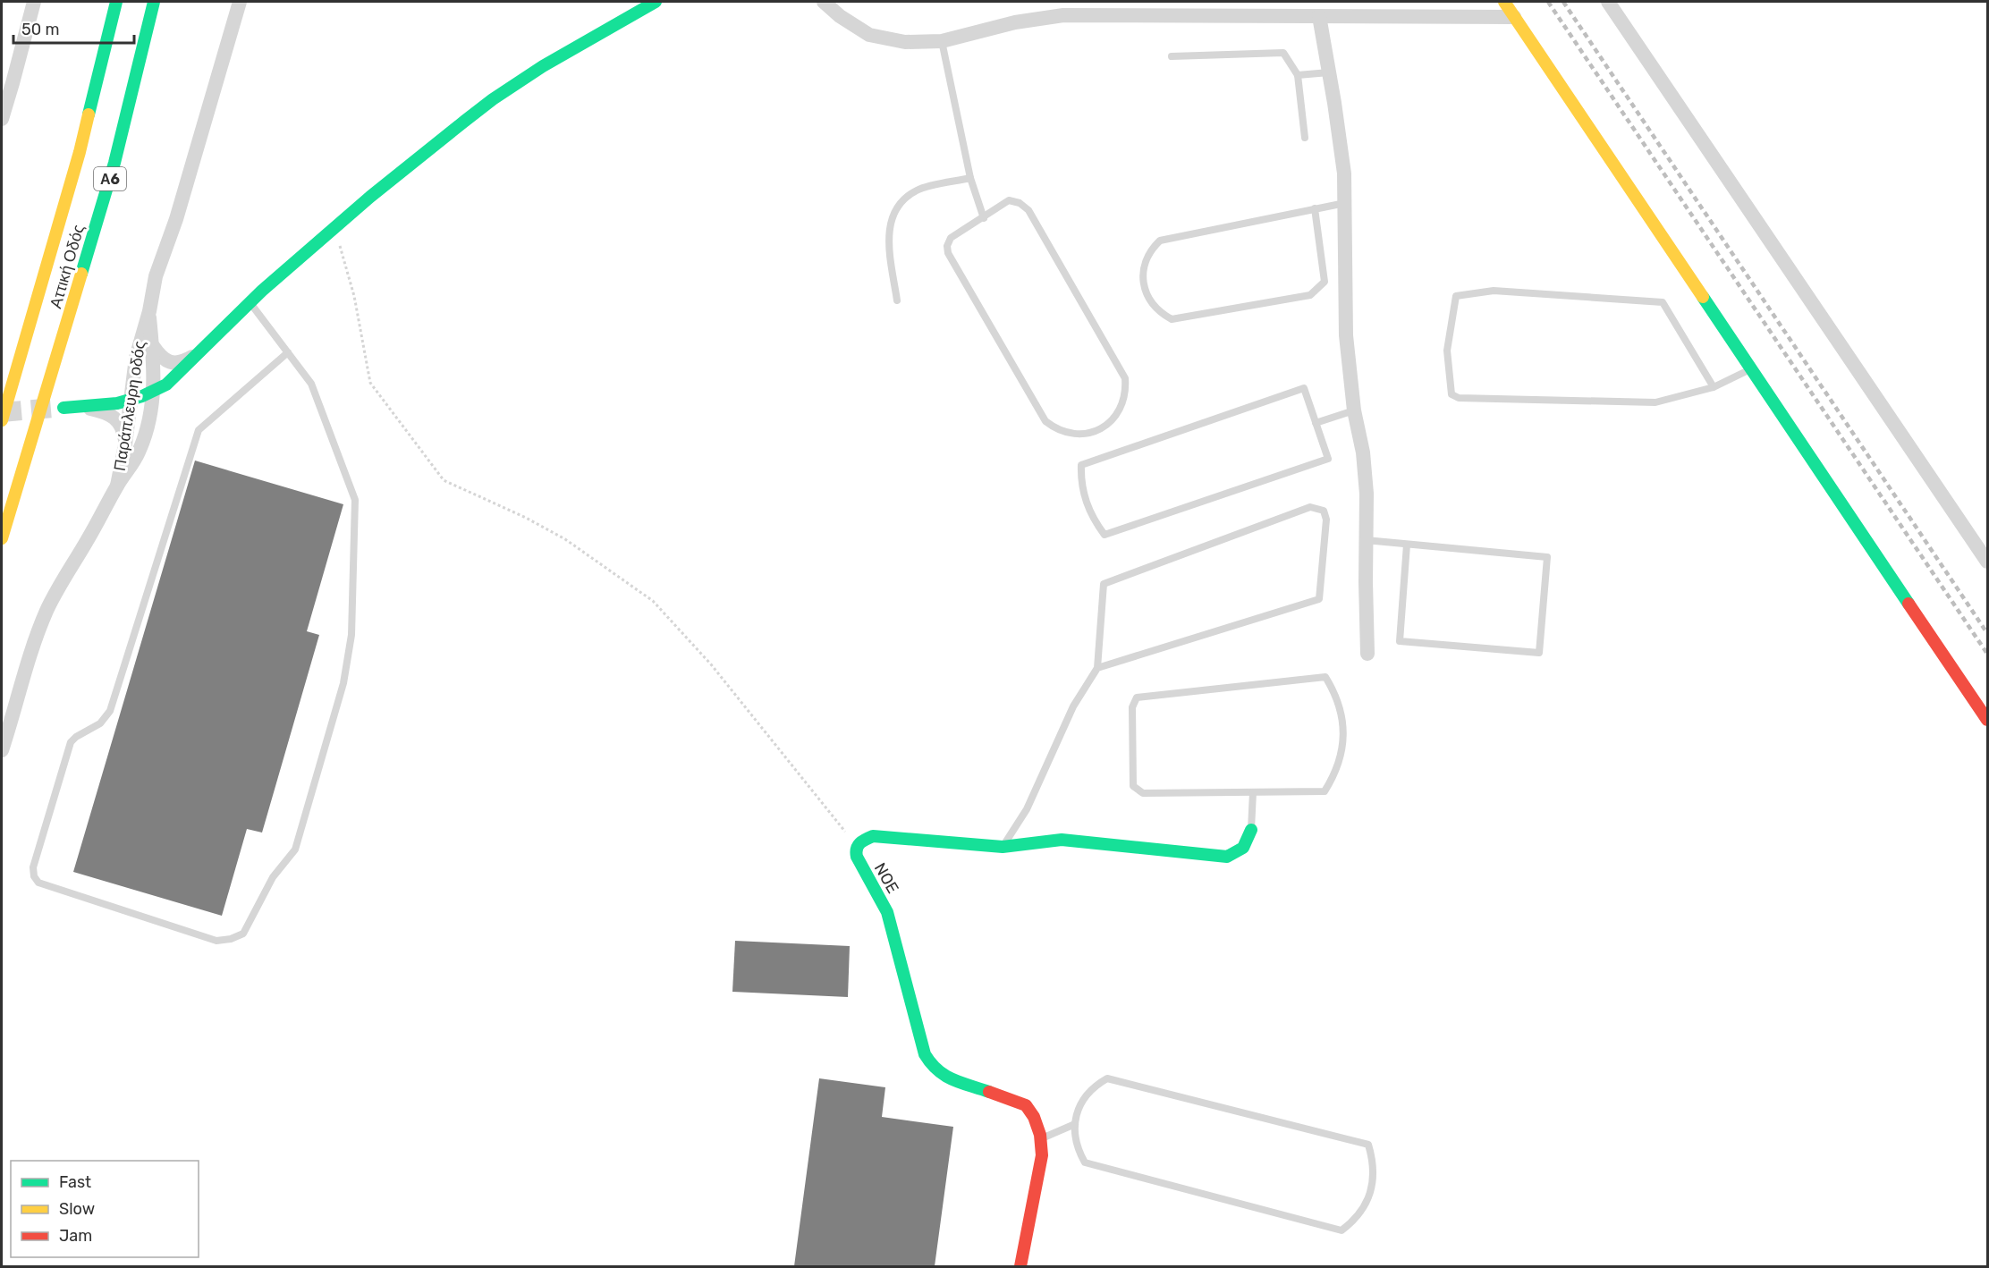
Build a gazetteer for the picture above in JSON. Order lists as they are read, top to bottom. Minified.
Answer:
{"streets":{"main road":["Α6","Αττική Οδός","NOE"],"street":["Παράπλευρη οδός"]},"legend":["Fast","Slow","Jam"],"scale_bar":"50 m"}
